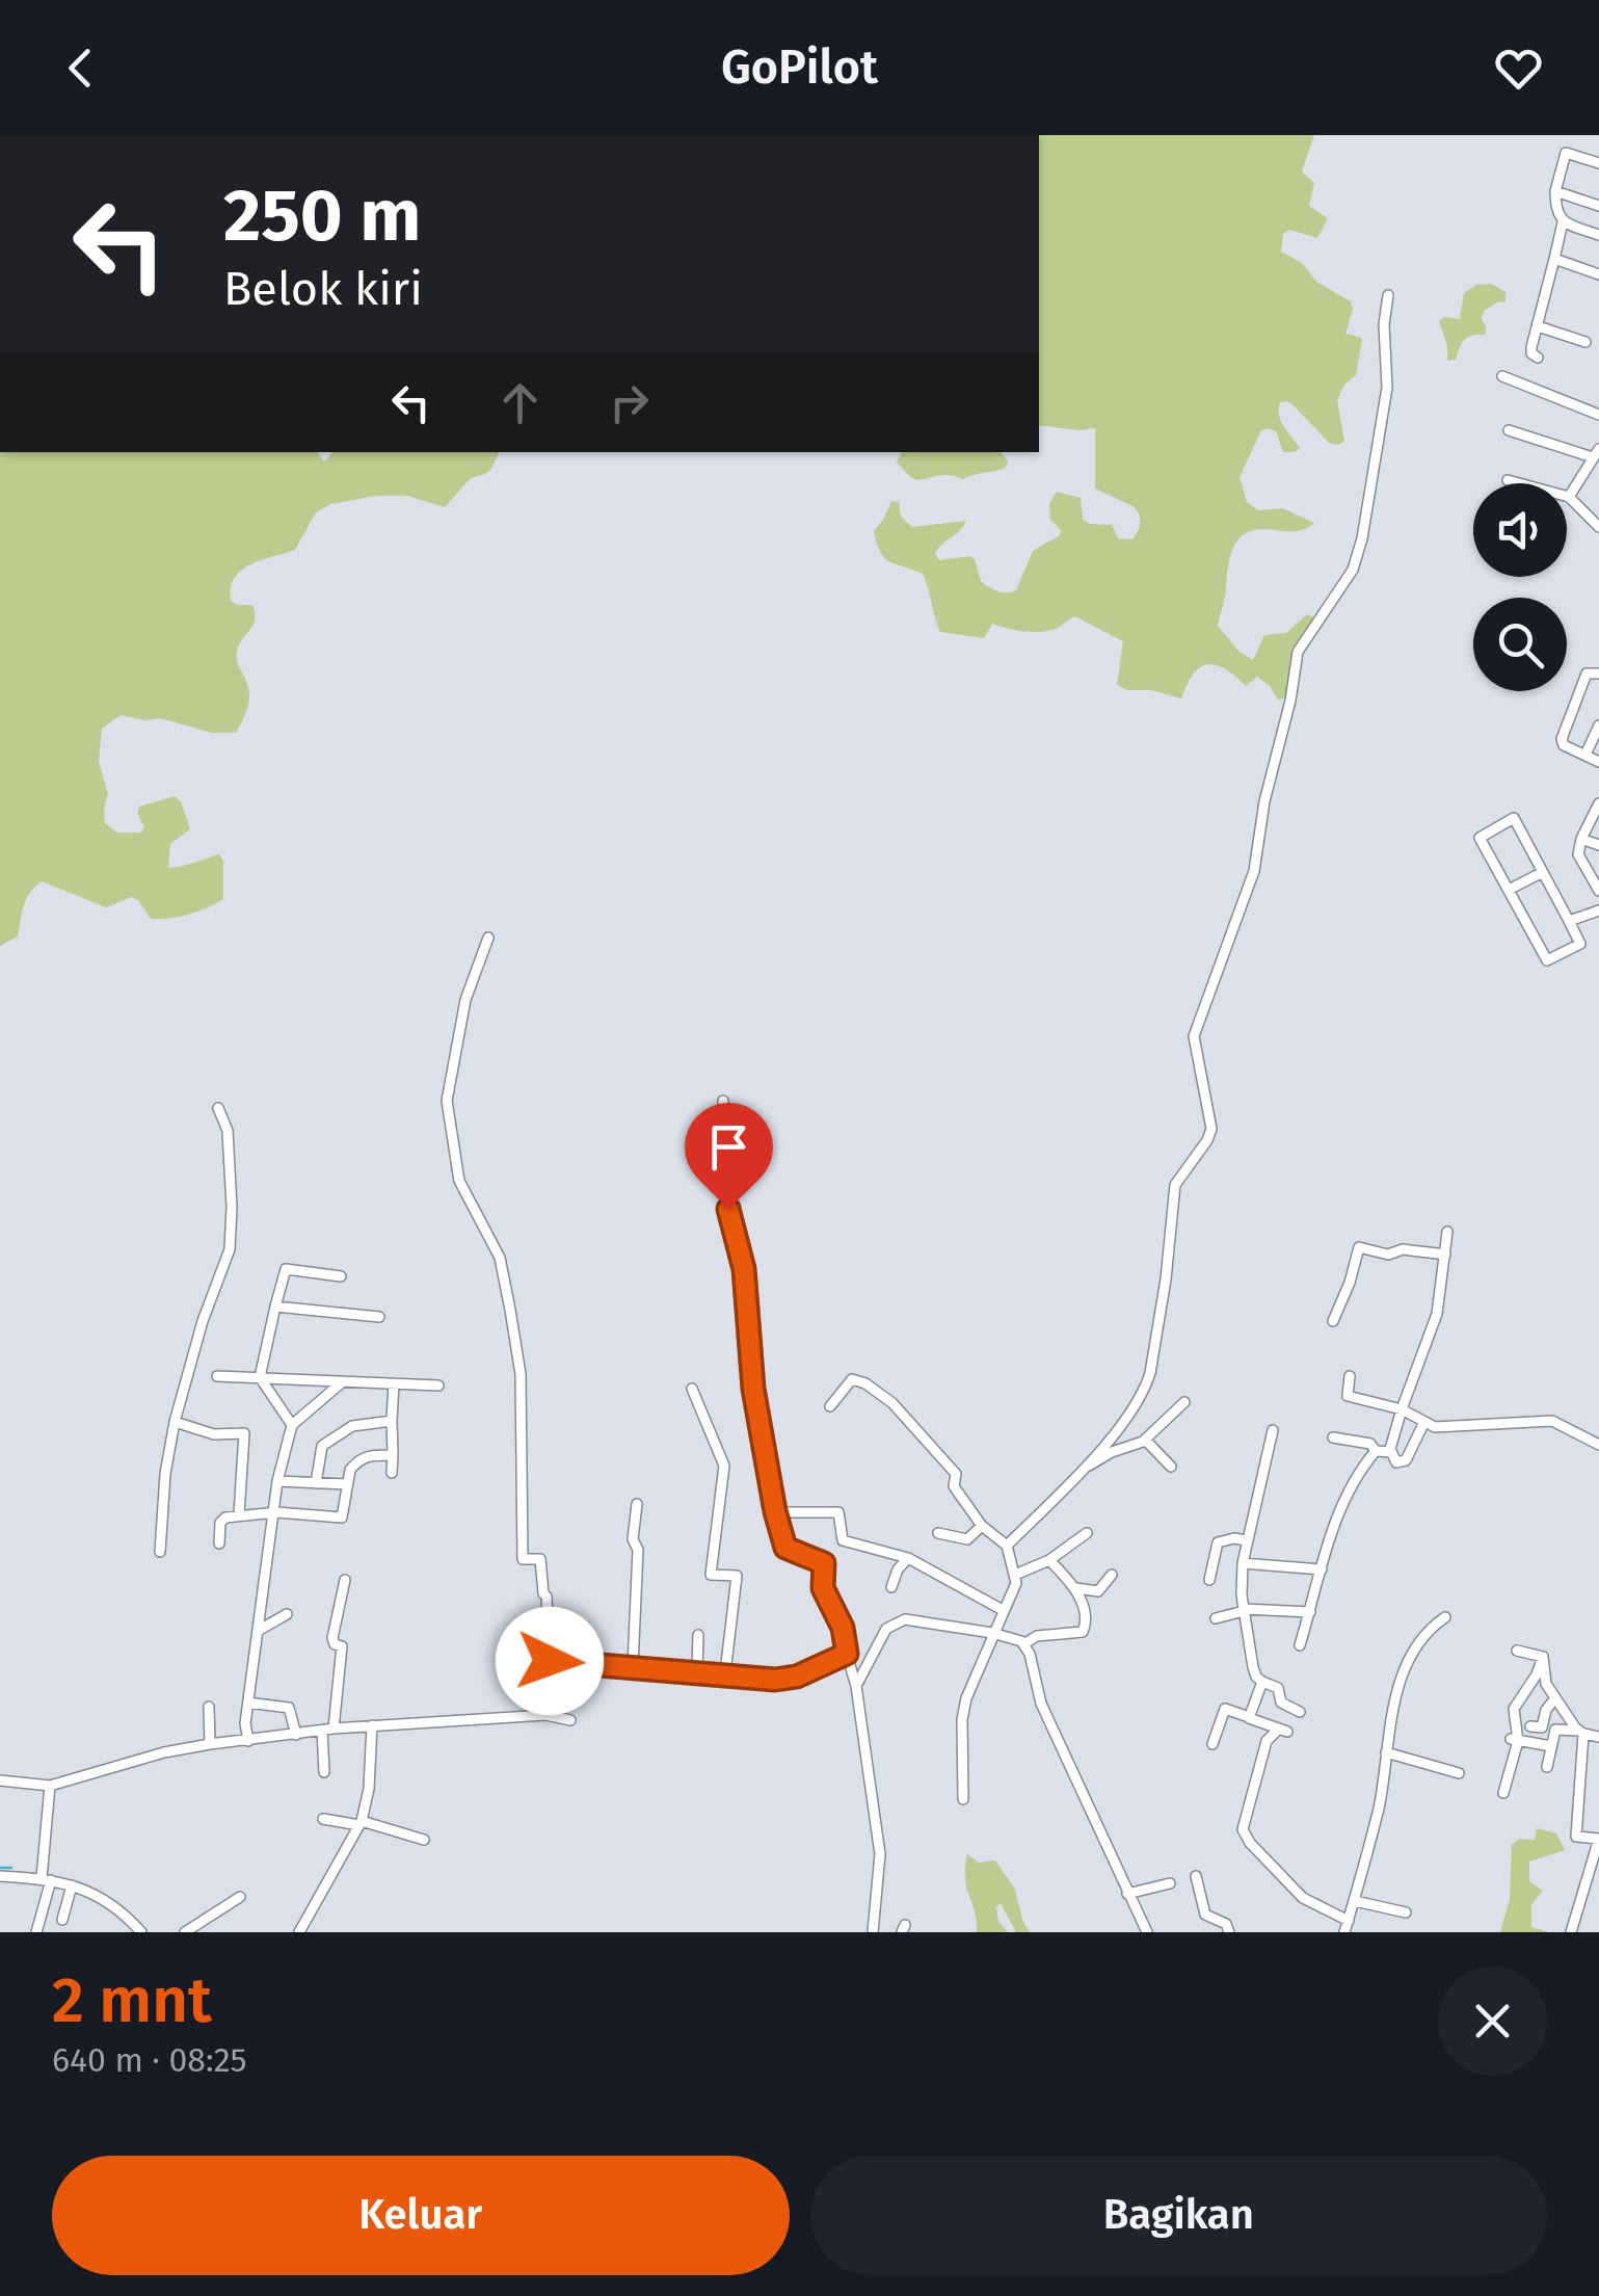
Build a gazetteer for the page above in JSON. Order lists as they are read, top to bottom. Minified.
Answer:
{"page":{"header":"GoPilot","turn":["250 m","Belok kiri"],"heading":["2 mnt","640 m · 08:25"],"buttons":["Keluar","Bagikan"]}}
